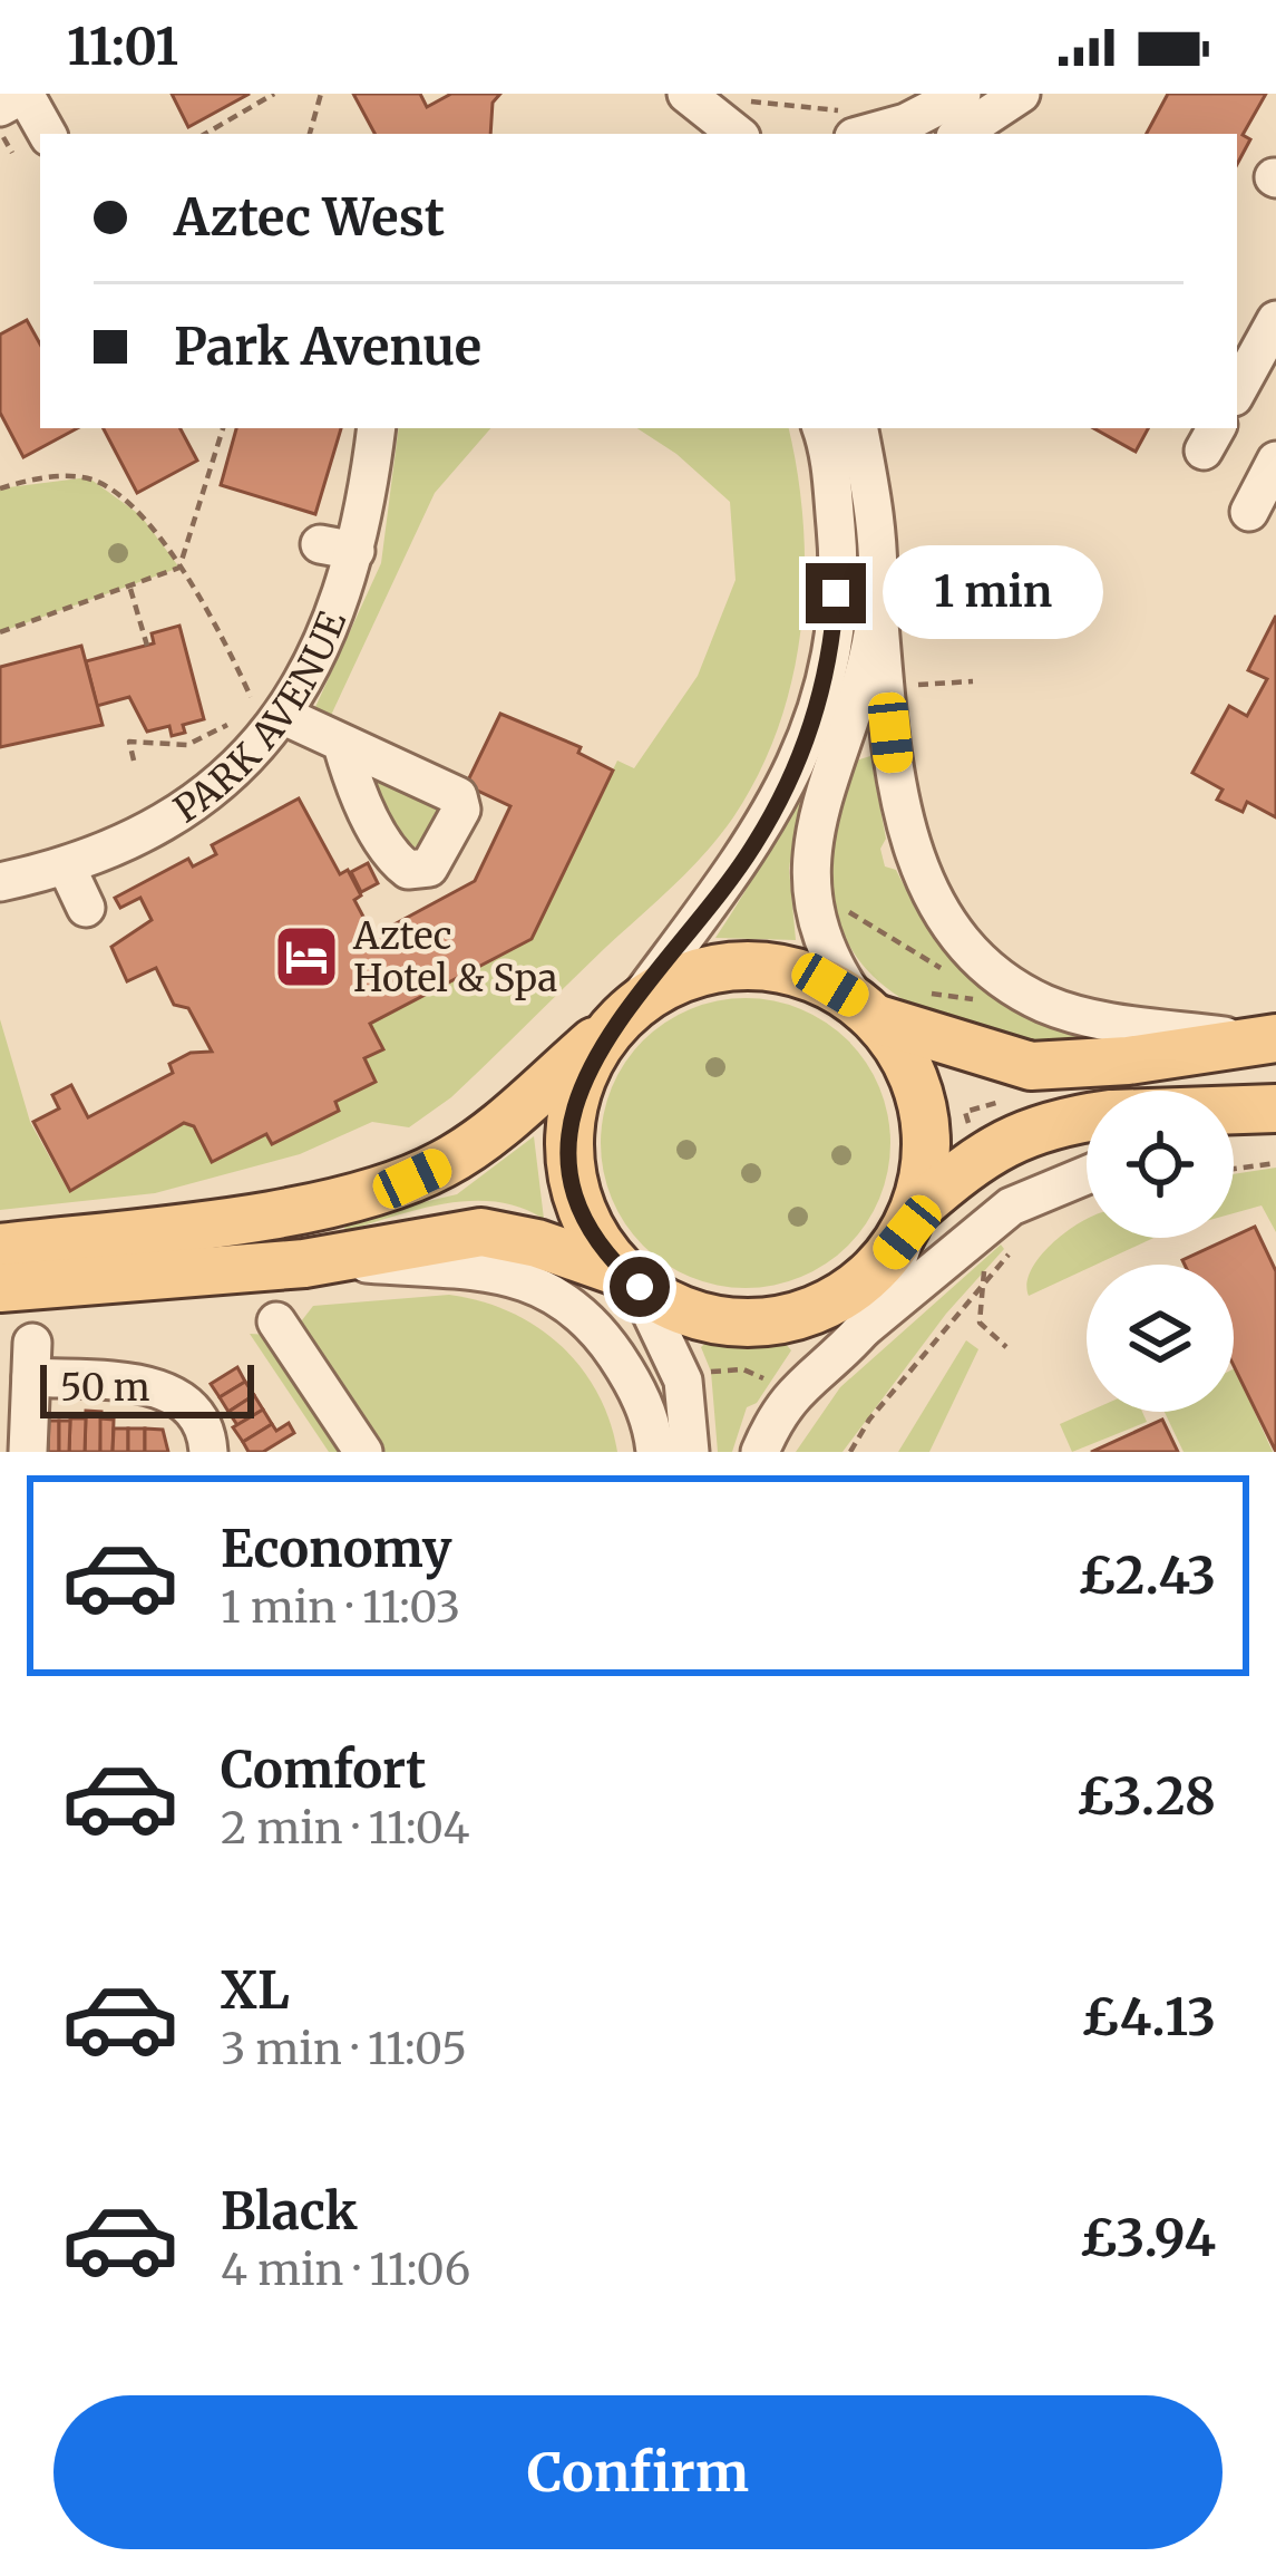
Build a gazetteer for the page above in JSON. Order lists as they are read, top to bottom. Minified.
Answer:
{"streets":{"street":["PARK AVENUE"]},"places":{"hotel":["Aztec Hotel & Spa"]},"scale_bar":"50 m","page":{"status":"11:01","banner":["Aztec West","Park Avenue"],"bubble":"1 min","scale":"50 m","list":[{"name":"Economy","note":"1 min · 11:03","value":"£2.43"},{"name":"Comfort","note":"2 min · 11:04","value":"£3.28"},{"name":"XL","note":"3 min · 11:05","value":"£4.13"},{"name":"Black","note":"4 min · 11:06","value":"£3.94"}],"buttons":"Confirm"}}
